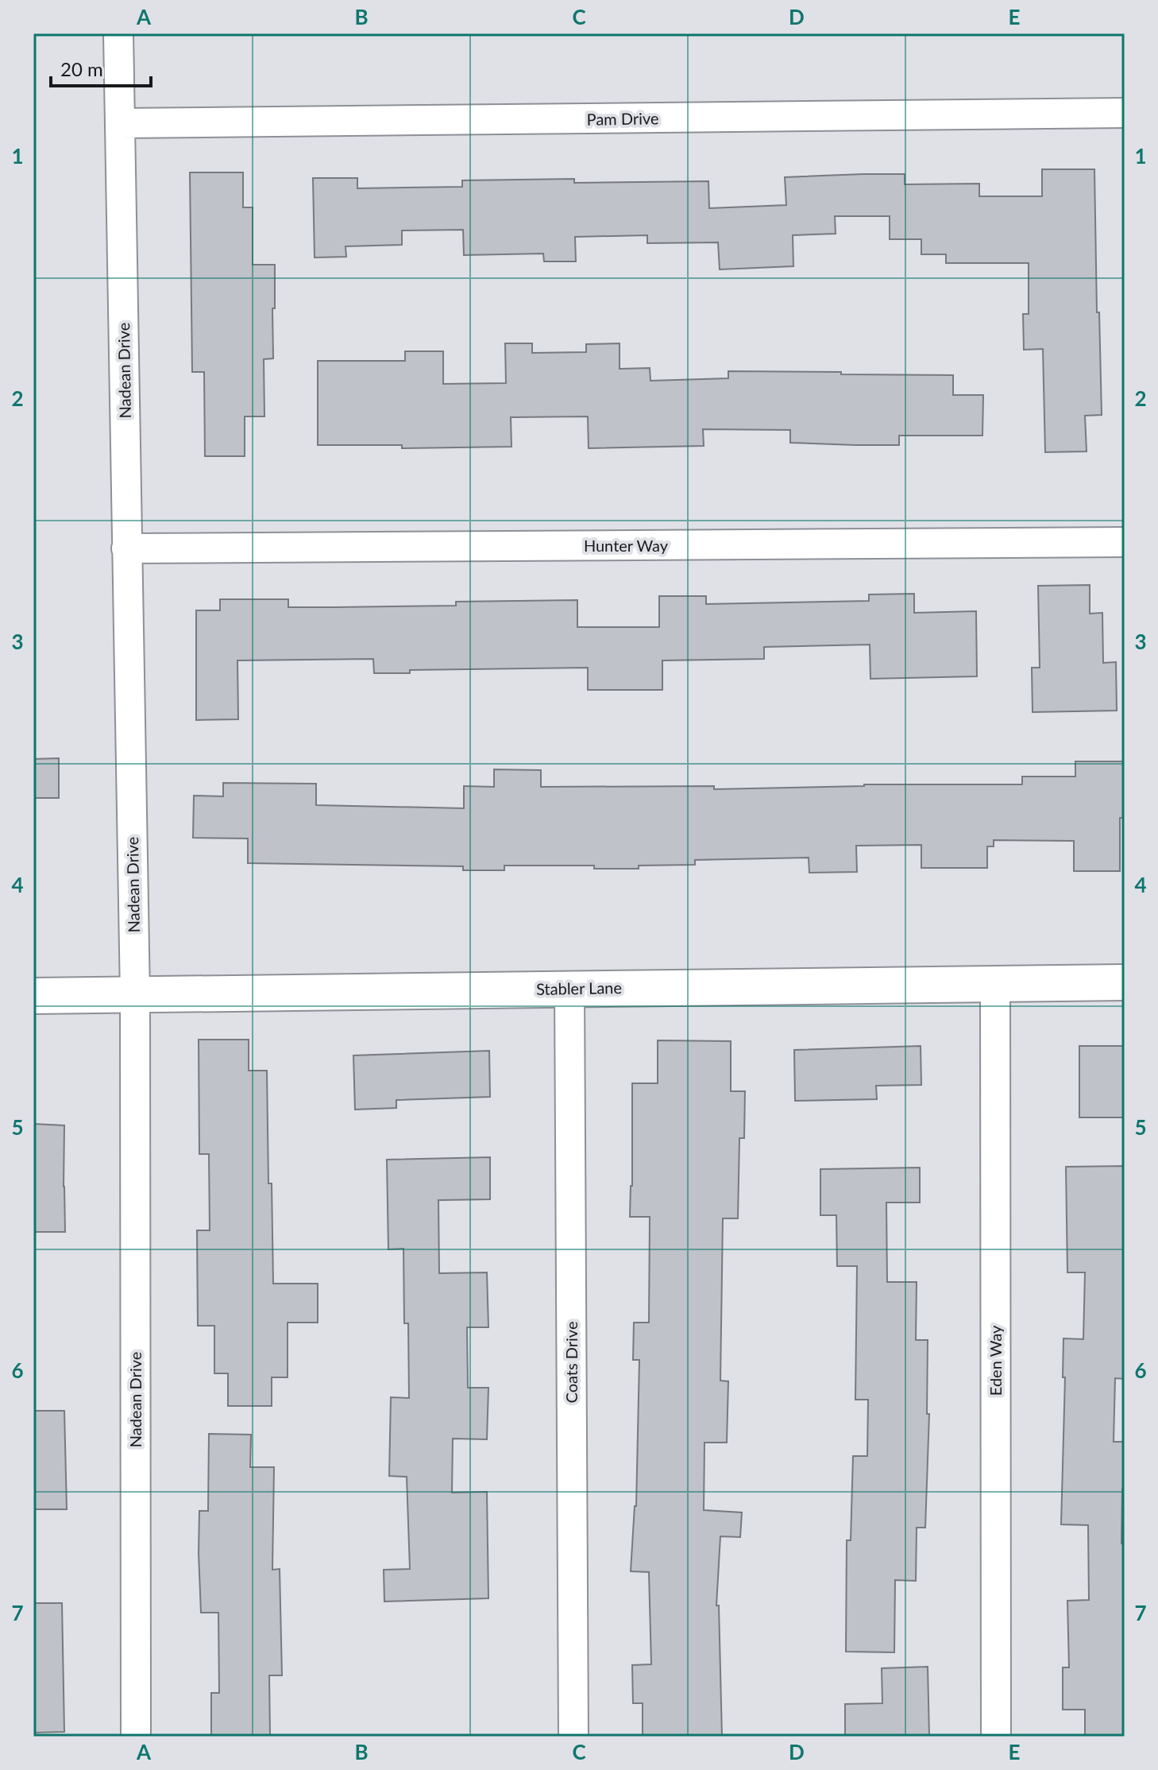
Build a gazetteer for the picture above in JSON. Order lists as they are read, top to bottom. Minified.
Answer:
{"streets":{"street":["Pam Drive","Nadean Drive","Hunter Way","Stabler Lane","Eden Way","Coats Drive"]},"crossings":[["Pam Drive","Nadean Drive"],["Nadean Drive","Hunter Way"],["Nadean Drive","Stabler Lane"],["Stabler Lane","Eden Way"],["Stabler Lane","Coats Drive"]],"scale_bar":"20 m","grid":{"columns":["A","B","C","D","E"],"rows":["1","2","3","4","5","6","7"]}}
